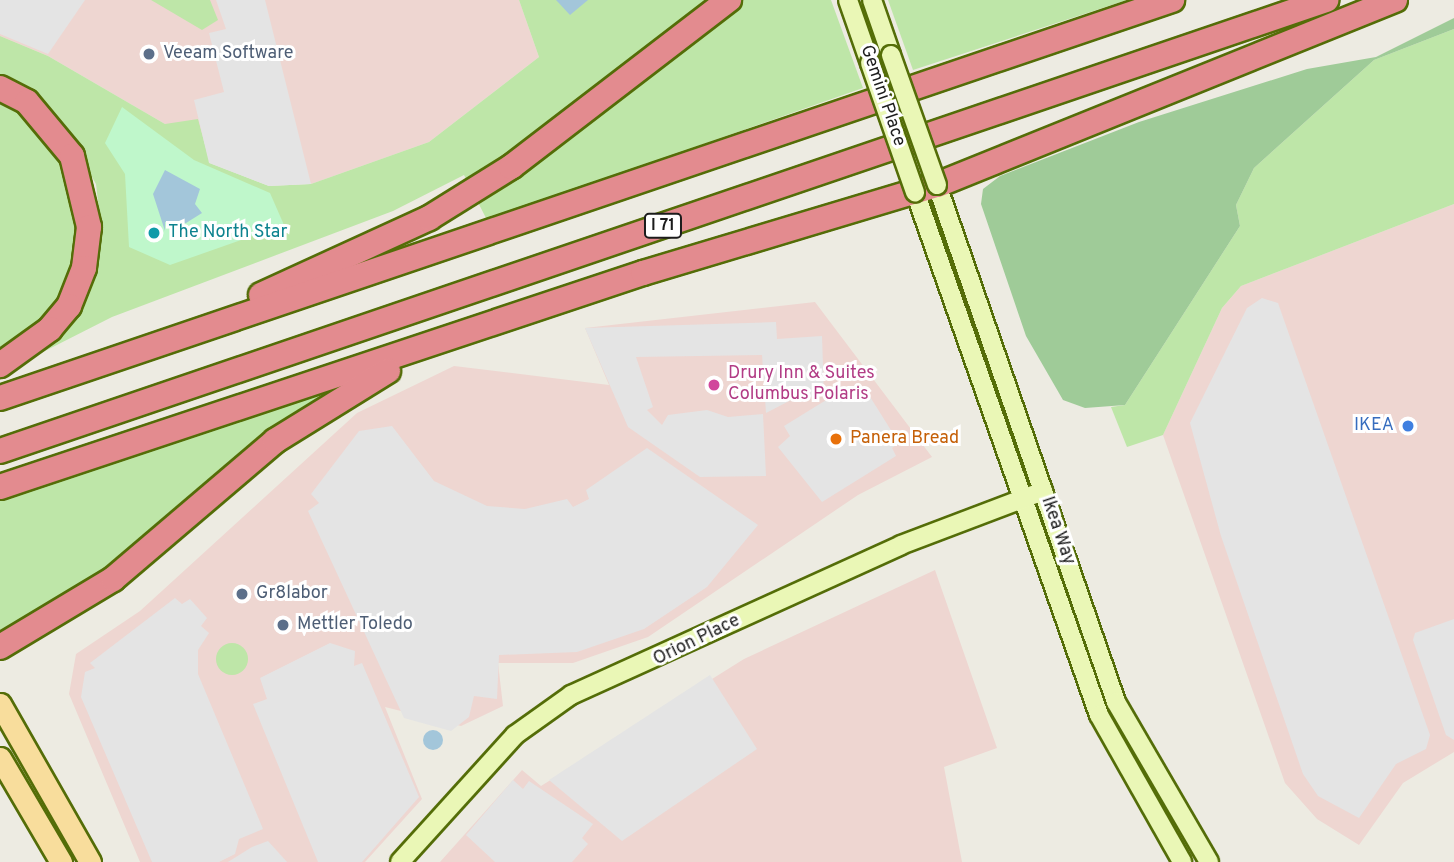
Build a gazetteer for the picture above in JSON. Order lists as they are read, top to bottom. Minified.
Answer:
{"streets":{"highway":["I 71"],"main road":["Gemini Place","Ikea Way","Orion Place"]},"crossings":[["Gemini Place","Ikea Way"],["Ikea Way","Orion Place"]],"places":["Veeam Software","The North Star","Drury Inn & Suites Columbus Polaris","IKEA","Panera Bread","Gr8labor","Mettler Toledo"]}
